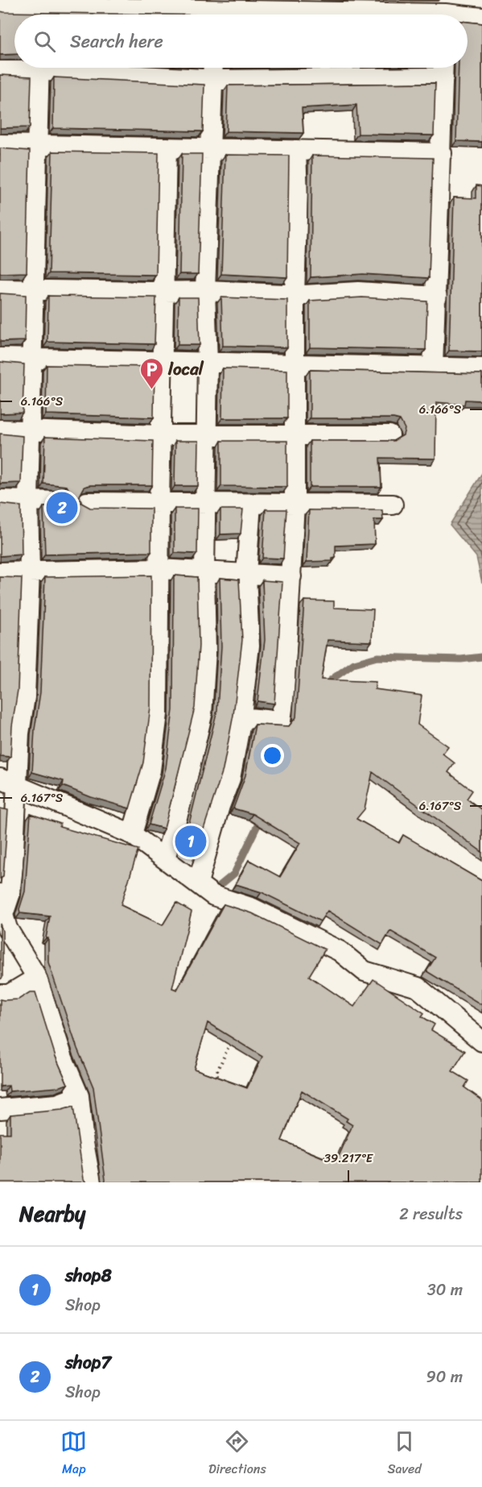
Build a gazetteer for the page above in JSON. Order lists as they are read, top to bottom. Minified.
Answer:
{"places":{"parking":["local"]},"page":{"search":"Search here","pins":["2","1"],"heading":["Nearby","2 results"],"list":[{"mark":"1","name":"shop8","note":"Shop","value":"30 m"},{"mark":"2","name":"shop7","note":"Shop","value":"90 m"}],"nav":["Map","Directions","Saved"]},"coordinates":["6.166°S","6.167°S","39.217°E"]}
